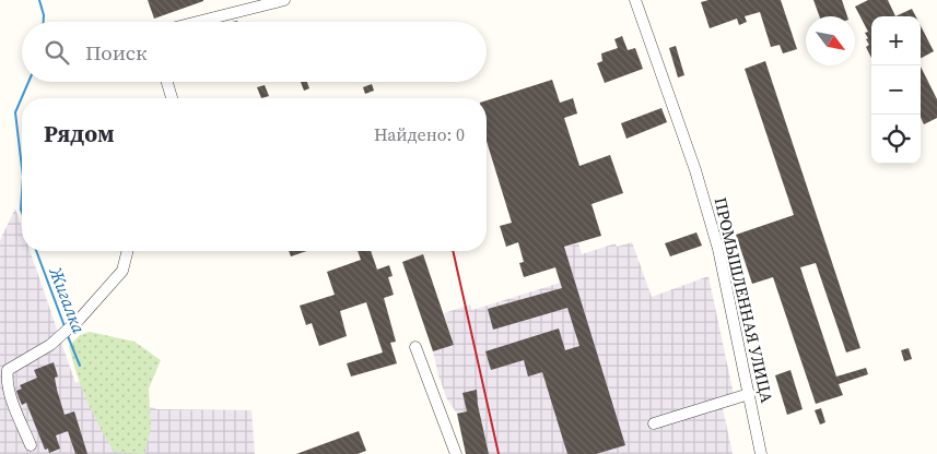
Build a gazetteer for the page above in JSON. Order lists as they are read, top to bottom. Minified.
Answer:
{"streets":{"street":["ПРОМЫШЛЕННАЯ УЛИЦА"]},"water":["Жигалка"],"north":"bottom right","page":{"map_buttons":["+","−"],"search":"Поиск","heading":["Рядом","Найдено: 0"]}}
